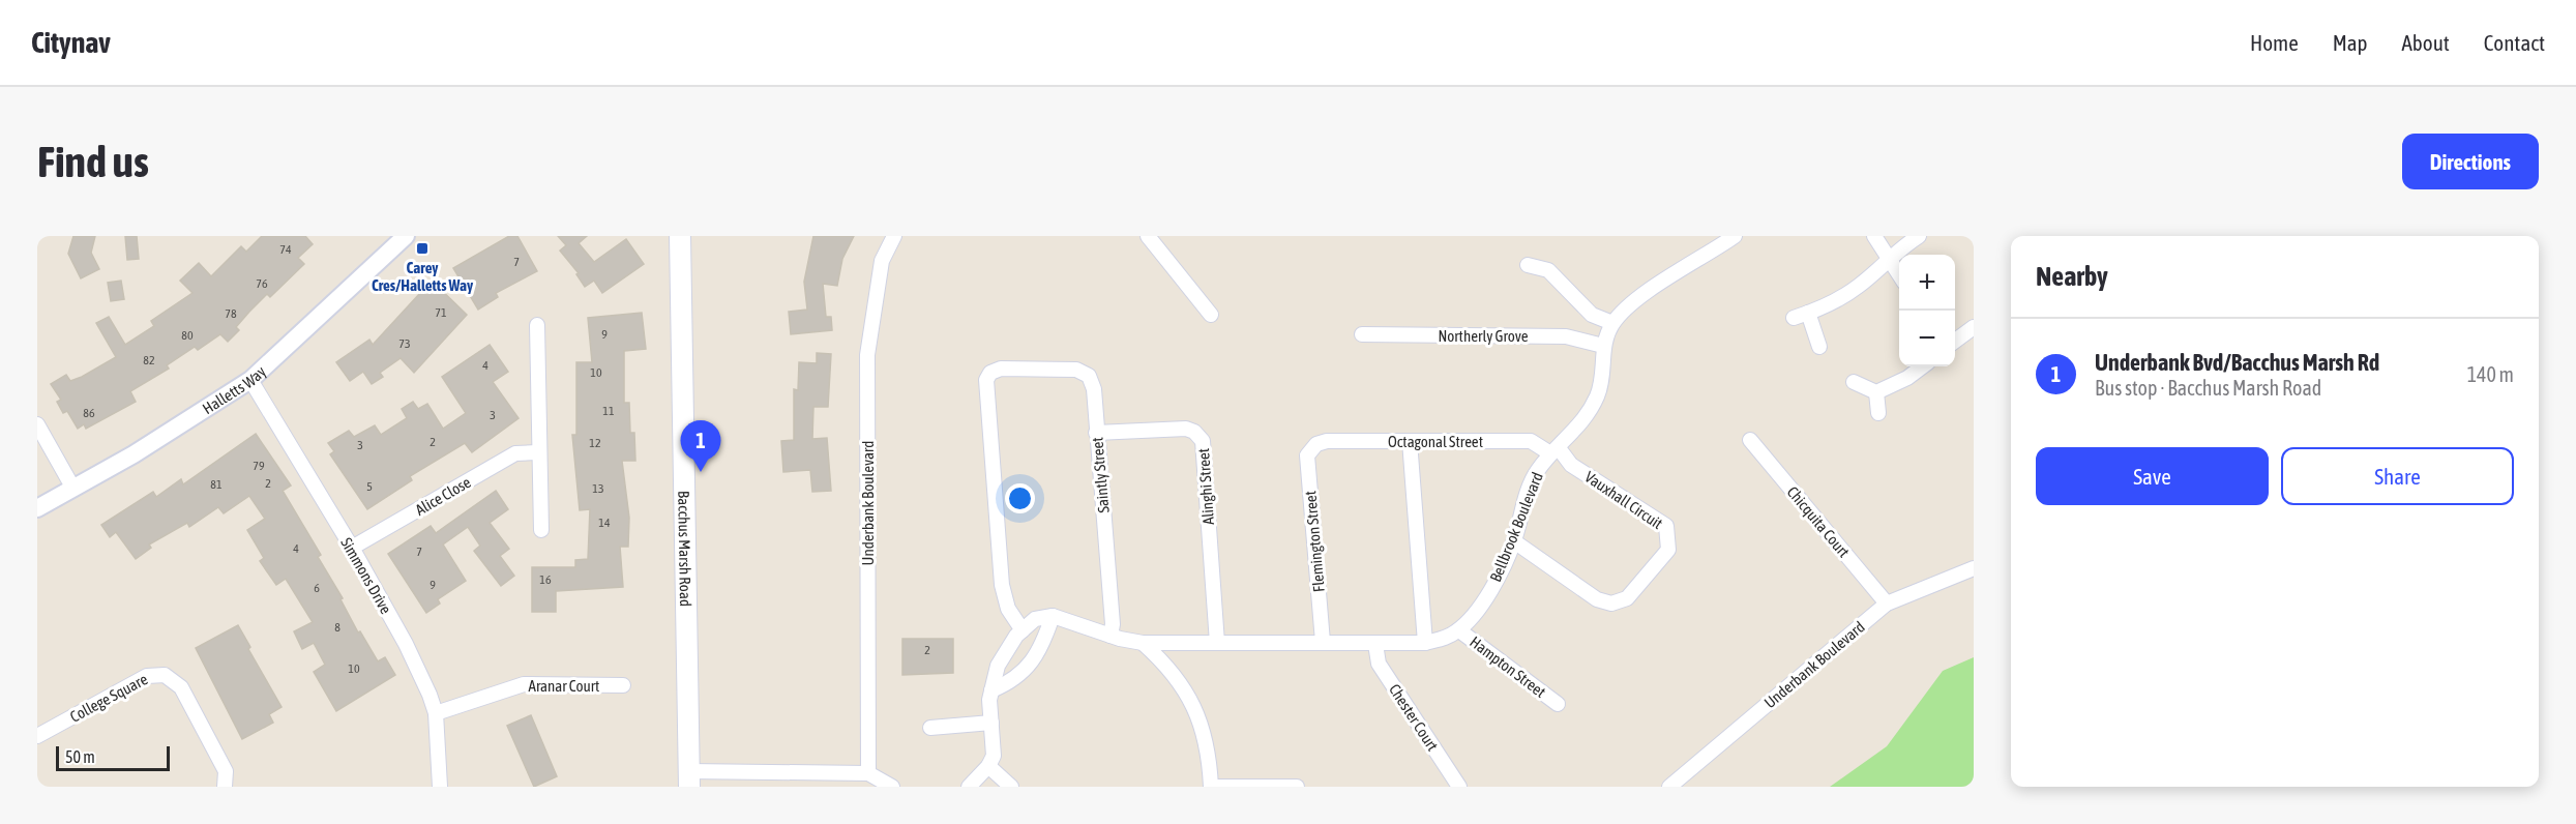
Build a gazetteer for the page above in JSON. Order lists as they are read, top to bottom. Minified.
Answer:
{"streets":{"main road":["Bacchus Marsh Road"],"street":["Northerly Grove","Halletts Way","Octagonal Street","Saintly Street","Alinghi Street","Alice Close","Vauxhall Circuit","Underbank Boulevard","Chicquita Court","Bellbrook Boulevard","Flemington Street","Simmons Drive","Hampton Street","Aranar Court","College Square","Chester Court"]},"crossings":[["Northerly Grove","Bellbrook Boulevard"],["Halletts Way","Simmons Drive"],["Octagonal Street","Vauxhall Circuit"],["Octagonal Street","Bellbrook Boulevard"],["Octagonal Street","Flemington Street"],["Saintly Street","Alinghi Street"],["Alice Close","Simmons Drive"],["Vauxhall Circuit","Bellbrook Boulevard"],["Underbank Boulevard","Chicquita Court"],["Bellbrook Boulevard","Hampton Street"],["Simmons Drive","Aranar Court"]],"places":{"transit":["Carey Cres/Halletts Way"]},"house_numbers":["74","7","76","71","78","9","80","73","82","4","10","11","86","3","2","12","3","79","2","81","5","13","14","4","7","16","9","6","8","2","10"],"scale_bar":"50 m","page":{"header":"Citynav","nav":["Home","Map","About","Contact"],"buttons":["Directions",["Save","Share"]],"title":"Find us","heading":"Nearby","map_buttons":["+","−"],"list":[{"mark":"1","name":"Underbank Bvd/Bacchus Marsh Rd","note":"Bus stop · Bacchus Marsh Road","value":"140 m"}],"pins":"1","scale":"50 m"}}
